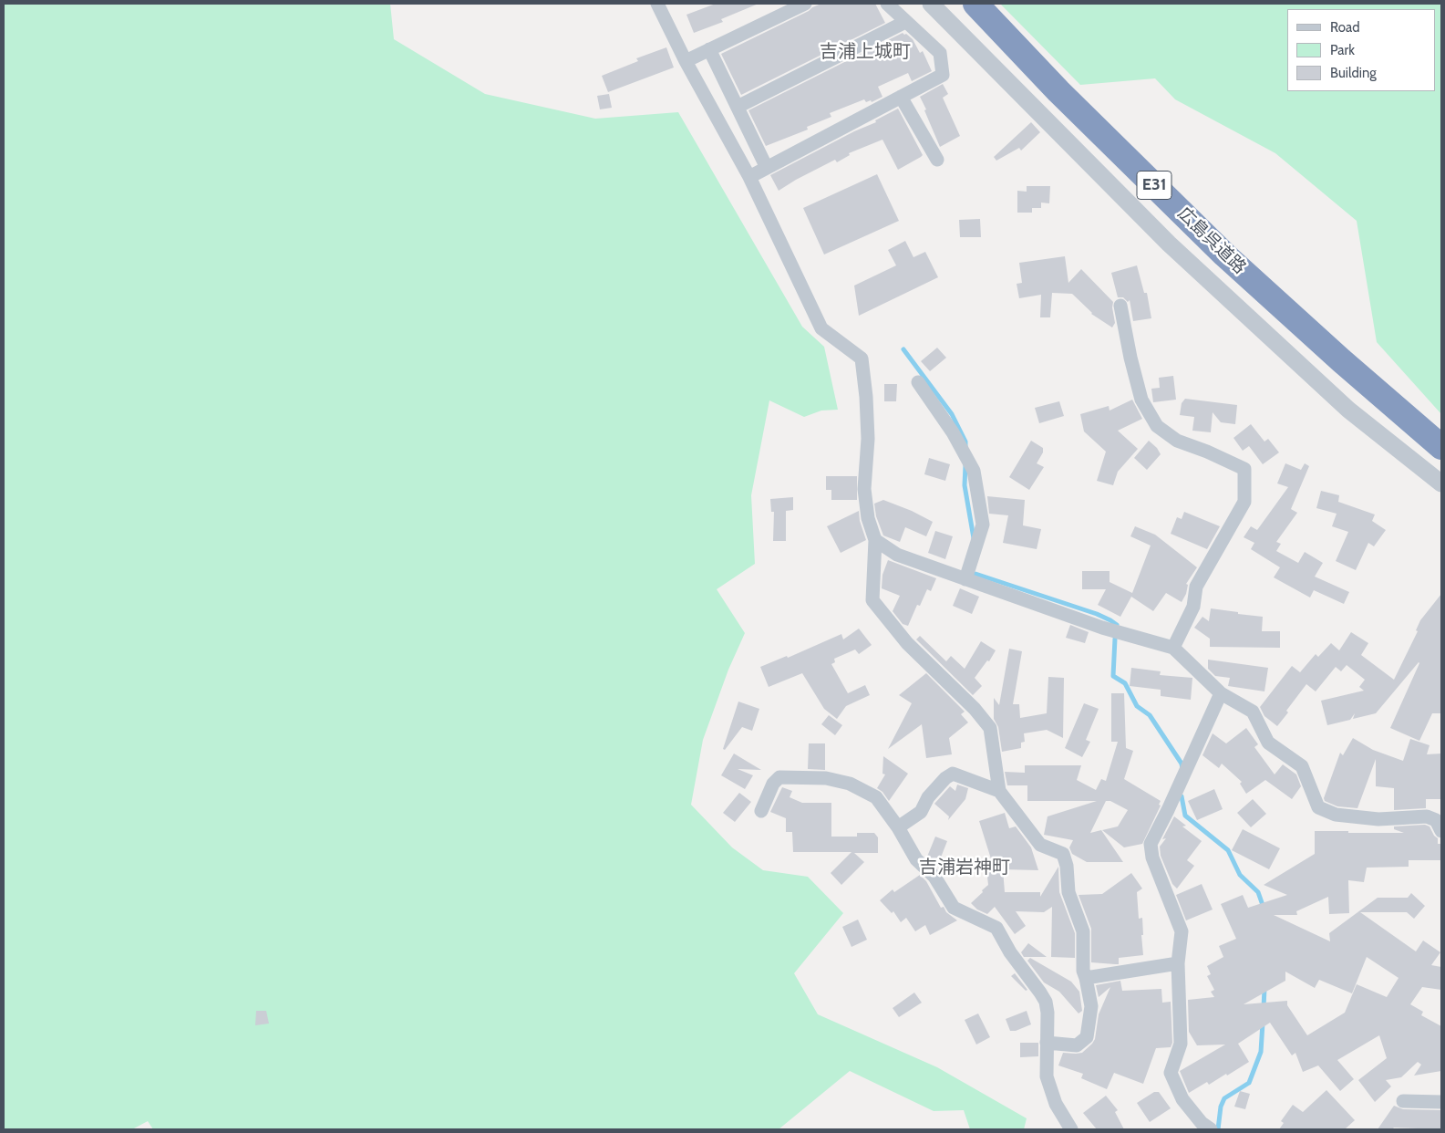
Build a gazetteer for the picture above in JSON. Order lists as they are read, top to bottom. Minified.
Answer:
{"streets":{"highway":["E31","広島呉道路"]},"districts":["吉浦上城町","吉浦岩神町"],"legend":["Road","Park","Building"]}
